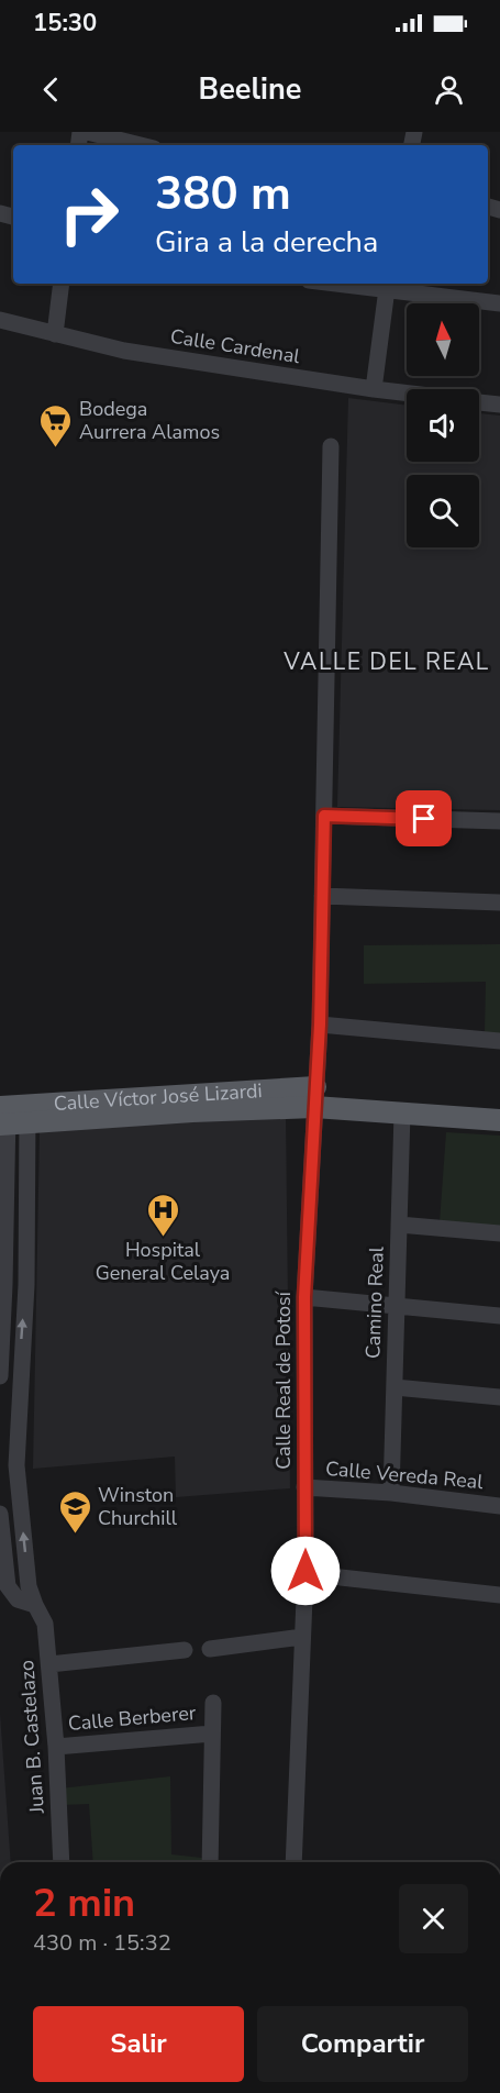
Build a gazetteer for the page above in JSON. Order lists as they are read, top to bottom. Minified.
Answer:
{"streets":{"main road":["Calle Víctor José Lizardi"],"street":["Calle Cardenal","Camino Real","Calle Real de Potosí","Calle Vereda Real","Calle Berberer","Juan B. Castelazo"]},"crossings":[["Calle Víctor José Lizardi","Camino Real"],["Calle Víctor José Lizardi","Calle Real de Potosí"],["Calle Víctor José Lizardi","Juan B. Castelazo"],["Camino Real","Calle Vereda Real"],["Calle Real de Potosí","Calle Vereda Real"],["Calle Berberer","Juan B. Castelazo"]],"one_way":["Juan B. Castelazo"],"districts":["VALLE DEL REAL"],"places":{"supermarket":["Bodega Aurrera Alamos"],"hospital":["Hospital General Celaya"],"school or university":["Winston Churchill"]},"north":"top","page":{"status":"15:30","header":"Beeline","turn":["380 m","Gira a la derecha"],"heading":["2 min","430 m · 15:32"],"buttons":["Salir","Compartir"]}}
